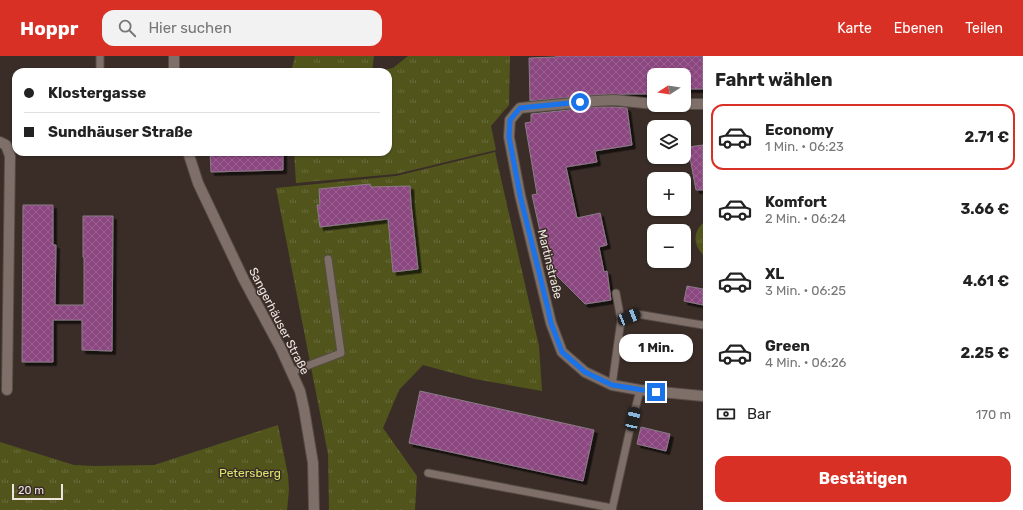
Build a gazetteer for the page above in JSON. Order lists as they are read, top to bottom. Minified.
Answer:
{"streets":{"street":["Martinstraße","Sangerhäuser Straße"]},"parks":["Petersberg"],"scale_bar":"20 m","north":"left","page":{"header":"Hoppr","search":"Hier suchen","nav":["Karte","Ebenen","Teilen"],"heading":"Fahrt wählen","map_buttons":["+","−"],"banner":["Klostergasse","Sundhäuser Straße"],"list":[{"name":"Economy","note":"1 Min. · 06:23","value":"2.71 €"},{"name":"Komfort","note":"2 Min. · 06:24","value":"3.66 €"},{"name":"XL","note":"3 Min. · 06:25","value":"4.61 €"},{"name":"Green","note":"4 Min. · 06:26","value":"2.25 €"}],"bubble":"1 Min.","pay":["Bar","170 m"],"buttons":"Bestätigen","scale":"20 m"}}
